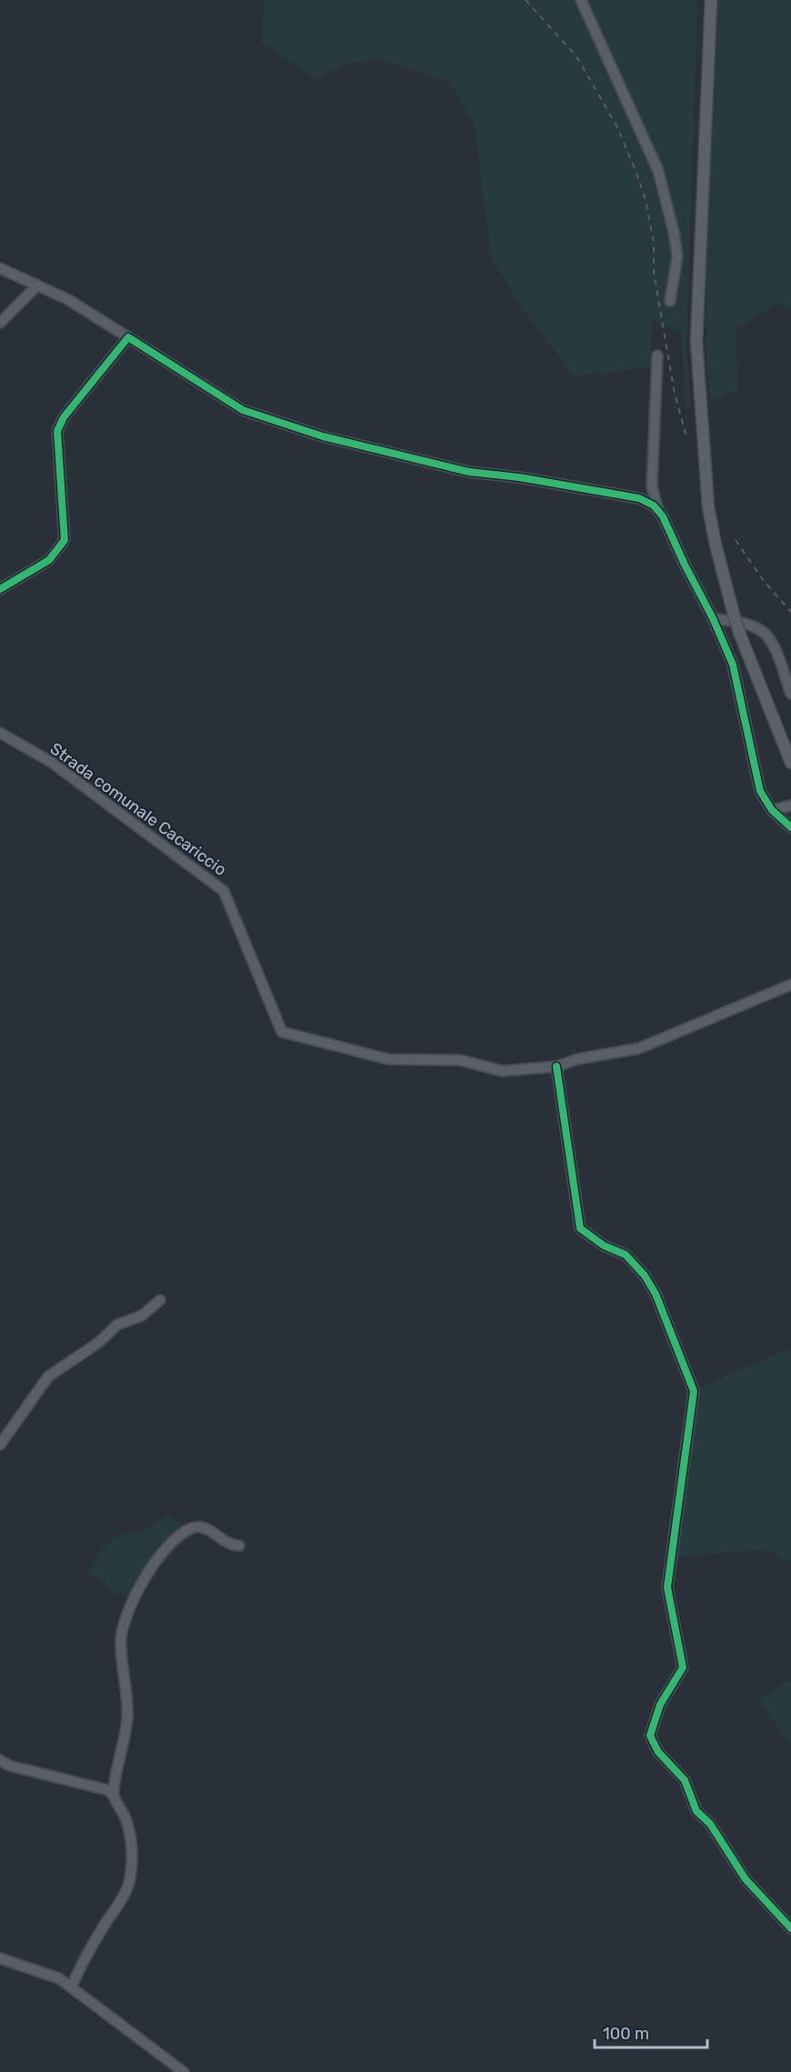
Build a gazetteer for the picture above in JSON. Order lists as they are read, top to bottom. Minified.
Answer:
{"streets":{"street":["Strada comunale Cacariccio"]},"scale_bar":"100 m"}
